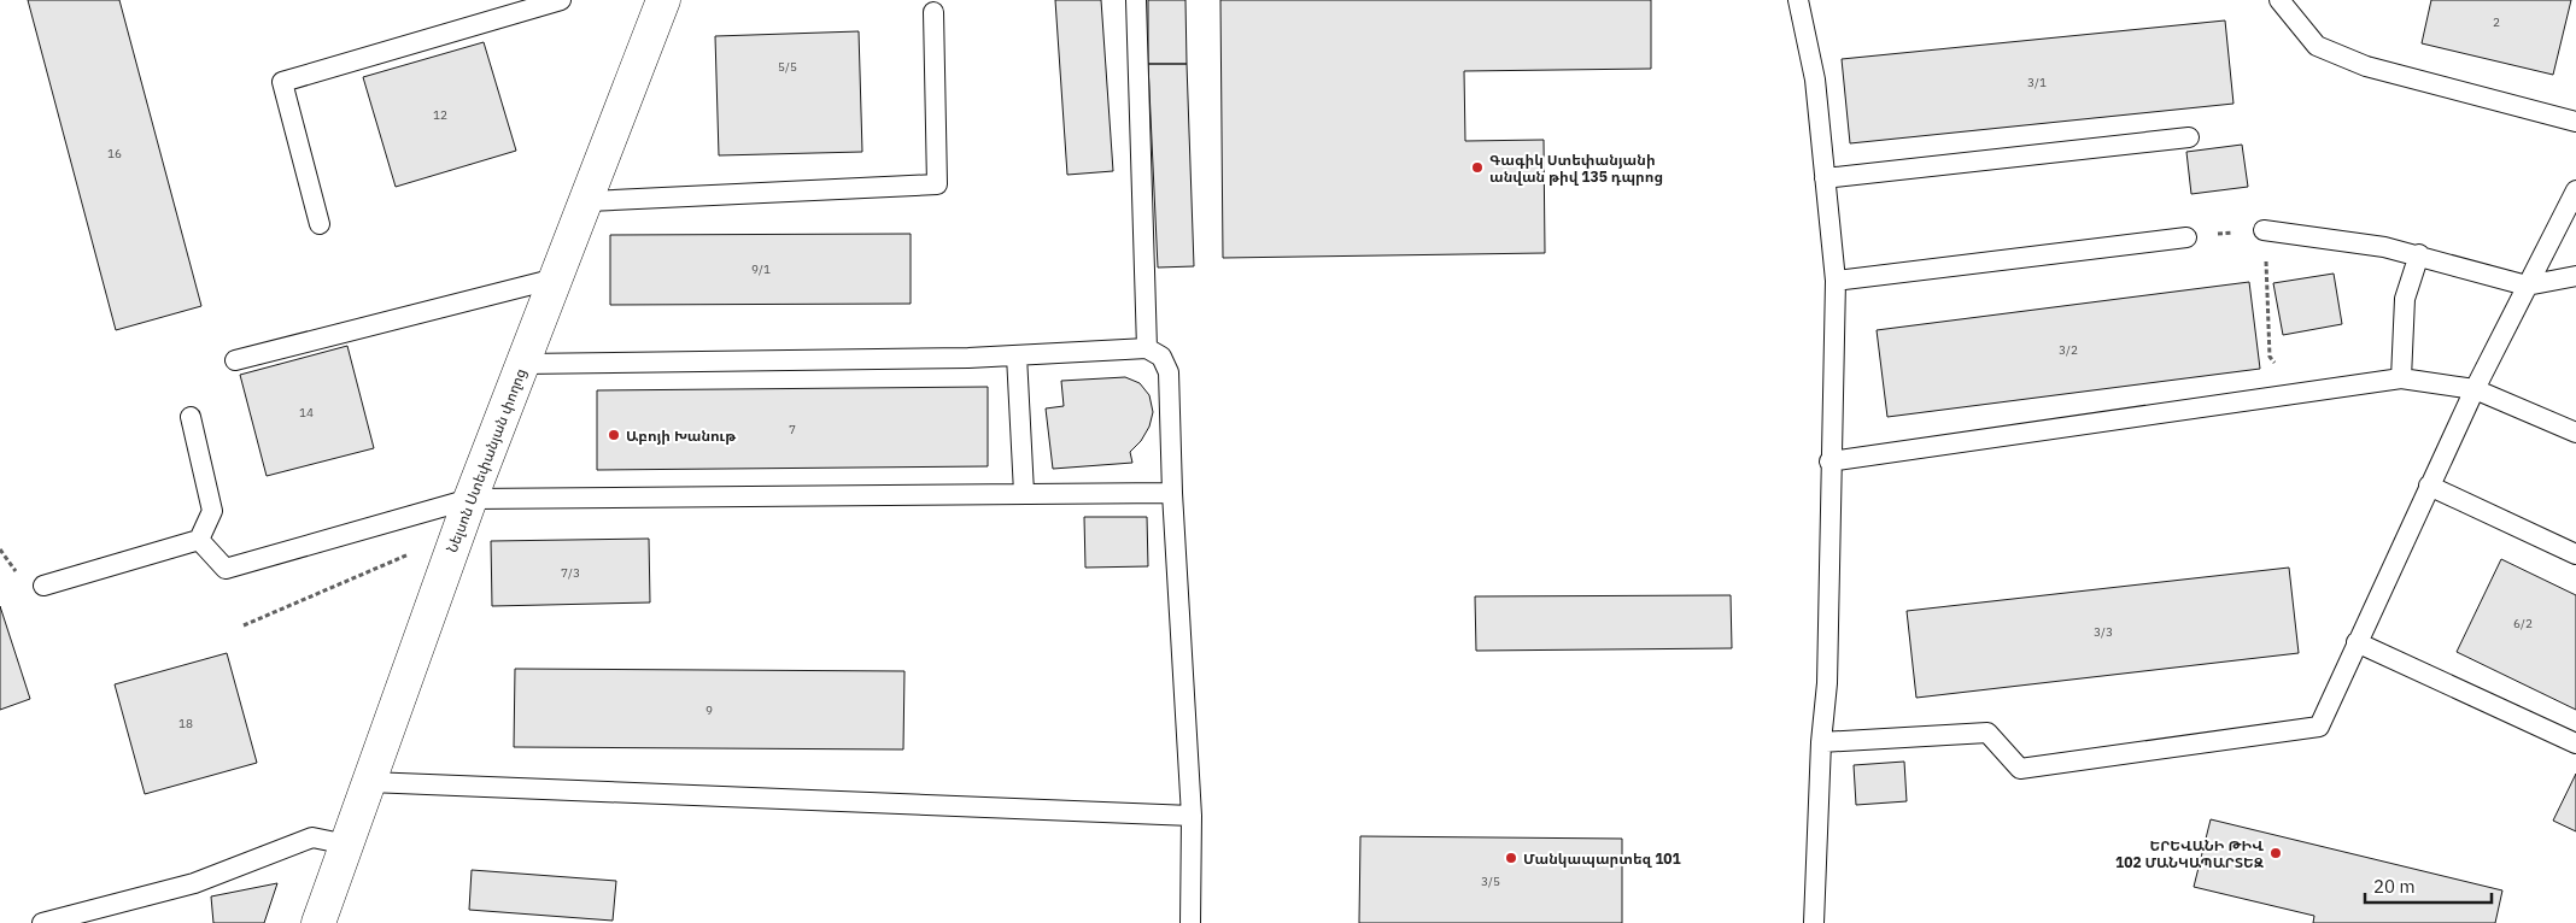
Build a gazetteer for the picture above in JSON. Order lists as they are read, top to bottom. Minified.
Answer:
{"streets":{"street":["Նելսոն Ստեփանյան փողոց"]},"places":["Գագիկ Ստեփանյանի անվան թիվ 135 դպրոց","Աբոյի Խանութ","ԵՐԵՎԱՆԻ ԹԻՎ 102 ՄԱՆԿԱՊԱՐՏԵԶ","Մանկապարտեզ 101"],"house_numbers":["2","5/5","3/1","12","16","9/1","3/2","14","7","7/3","6/2","3/3","9","18","3/5"],"scale_bar":"20 m"}
